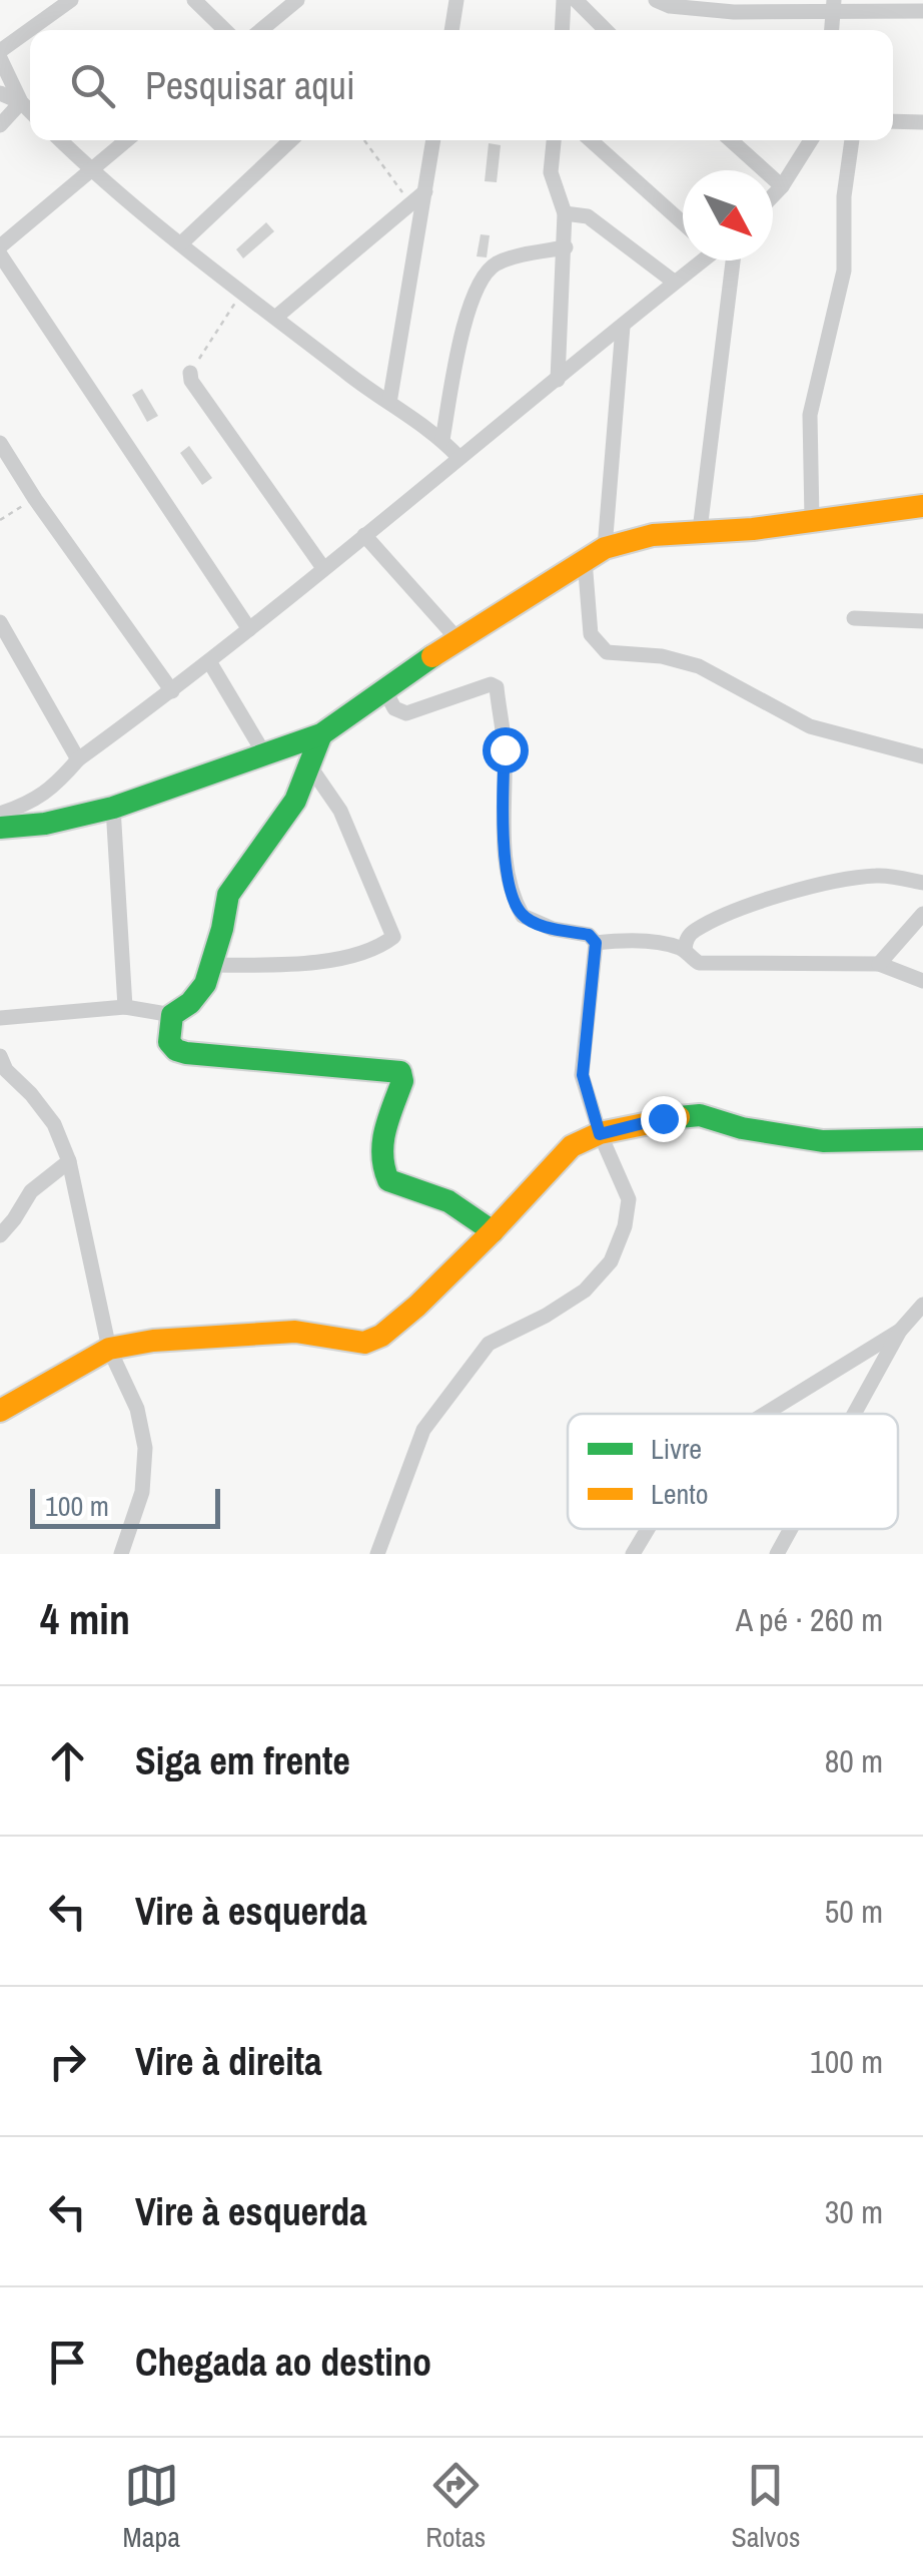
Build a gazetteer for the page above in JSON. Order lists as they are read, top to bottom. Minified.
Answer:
{"legend":["Livre","Lento"],"scale_bar":"100 m","north":"bottom right","page":{"search":"Pesquisar aqui","scale":"100 m","heading":["4 min","A pé · 260 m"],"list":[["Siga em frente","80 m"],["Vire à esquerda","50 m"],["Vire à direita","100 m"],["Vire à esquerda","30 m"],"Chegada ao destino"],"nav":["Mapa","Rotas","Salvos"]}}
